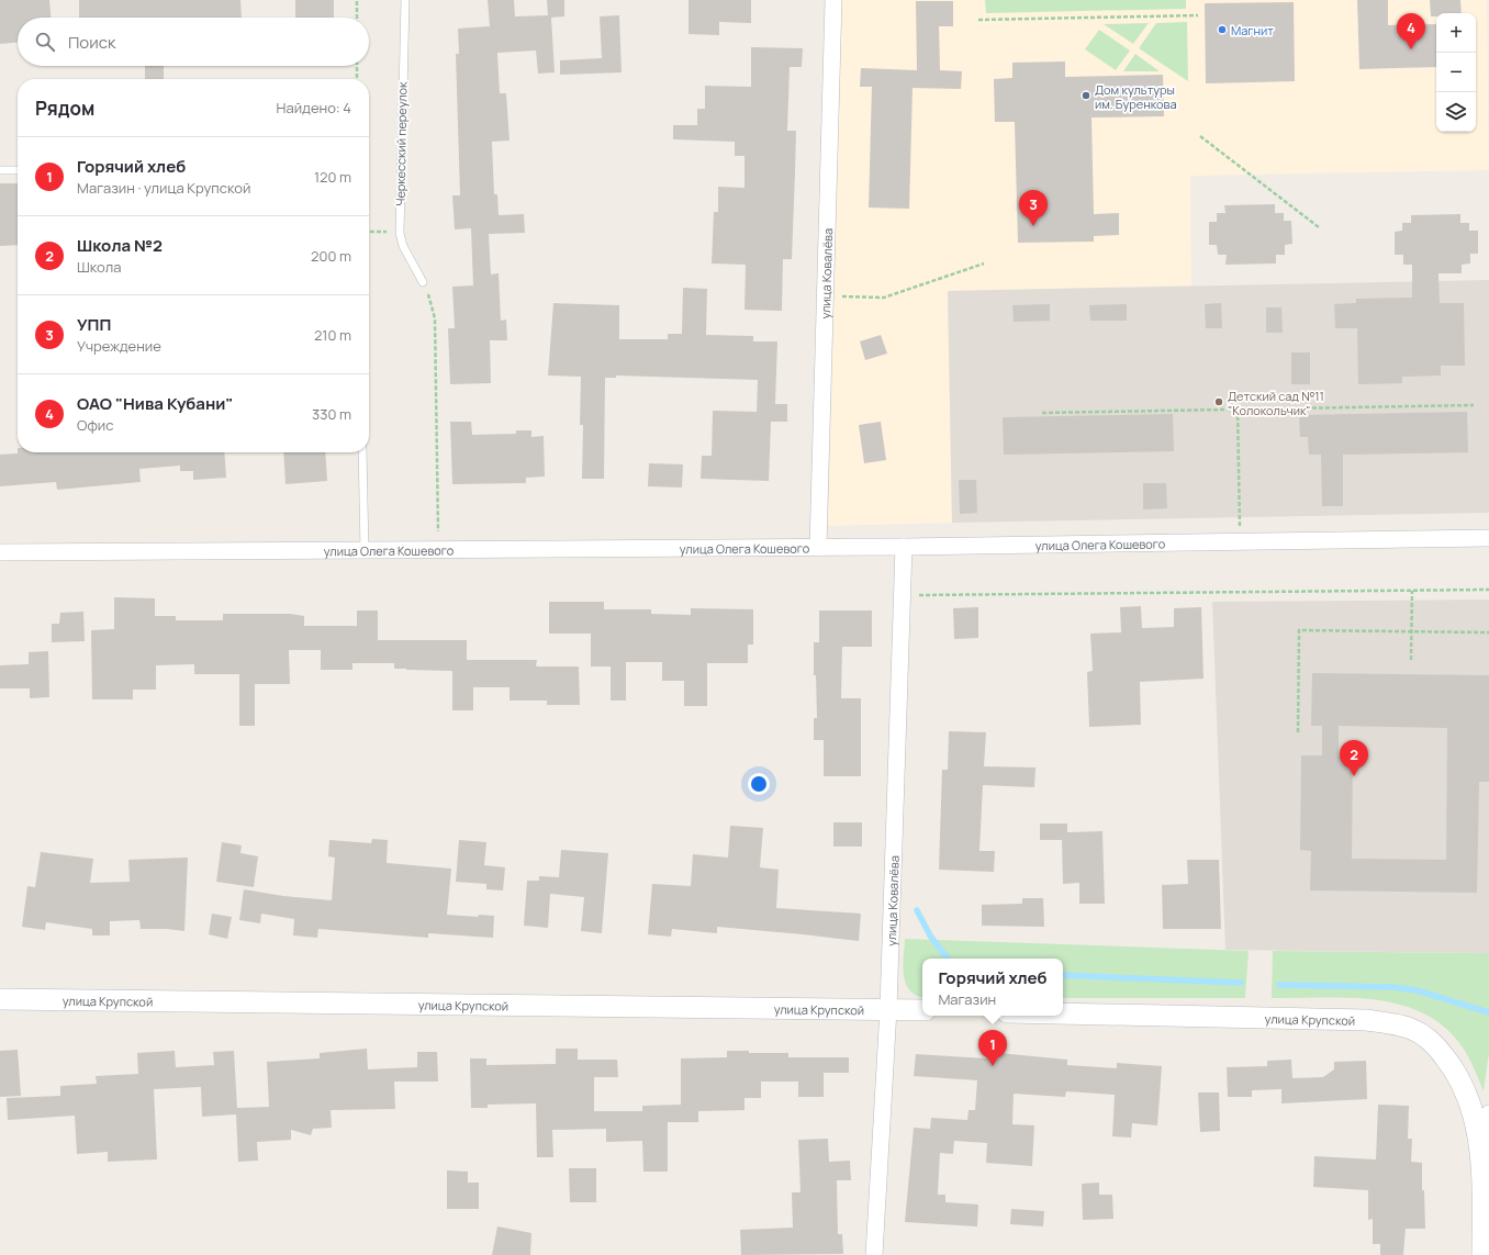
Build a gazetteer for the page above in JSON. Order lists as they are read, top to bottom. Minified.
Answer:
{"streets":{"street":["улица Ковалёва","улица Олега Кошевого","улица Крупской"],"lane":["Черкесский переулок"]},"crossings":[["улица Ковалёва","улица Олега Кошевого"],["улица Ковалёва","улица Крупской"]],"places":["Магнит","Дом культуры им. Буренкова","Детский сад №11 \"Колокольчик\""],"page":{"map_buttons":["+","−"],"pins":["4","3","2","1"],"search":"Поиск","heading":["Рядом","Найдено: 4"],"list":[{"mark":"1","name":"Горячий хлеб","note":"Магазин · улица Крупской","value":"120 m"},{"mark":"2","name":"Школа №2","note":"Школа","value":"200 m"},{"mark":"3","name":"УПП","note":"Учреждение","value":"210 m"},{"mark":"4","name":"ОАО \"Нива Кубани\"","note":"Офис","value":"330 m"}],"popup":["Горячий хлеб","Магазин"]}}
